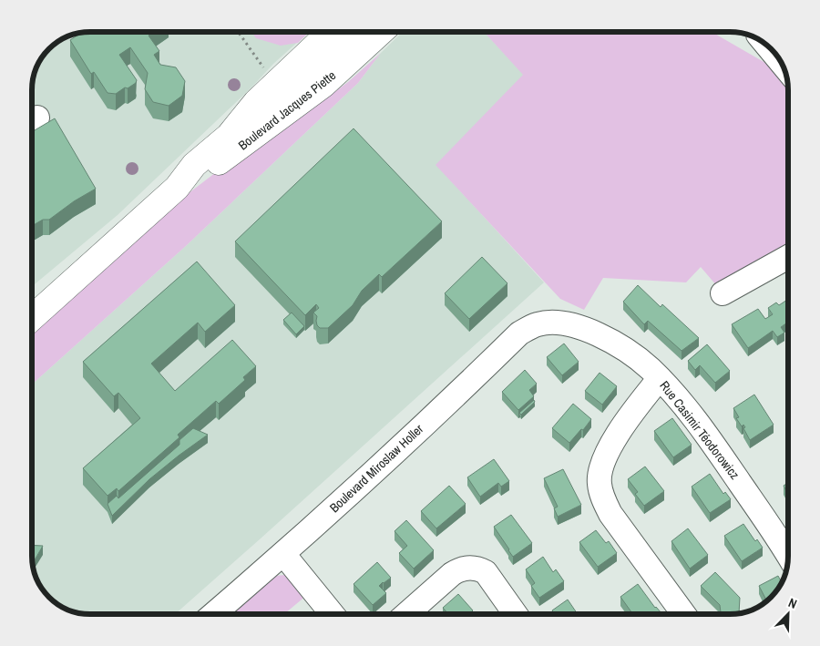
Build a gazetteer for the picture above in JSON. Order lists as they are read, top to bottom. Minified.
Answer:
{"streets":{"main road":["Boulevard Jacques Piette"],"street":["Rue Casimir Téodorowicz","Boulevard Miroslaw Holler"]},"crossings":[["Rue Casimir Téodorowicz","Boulevard Miroslaw Holler"]],"north":"top right"}
